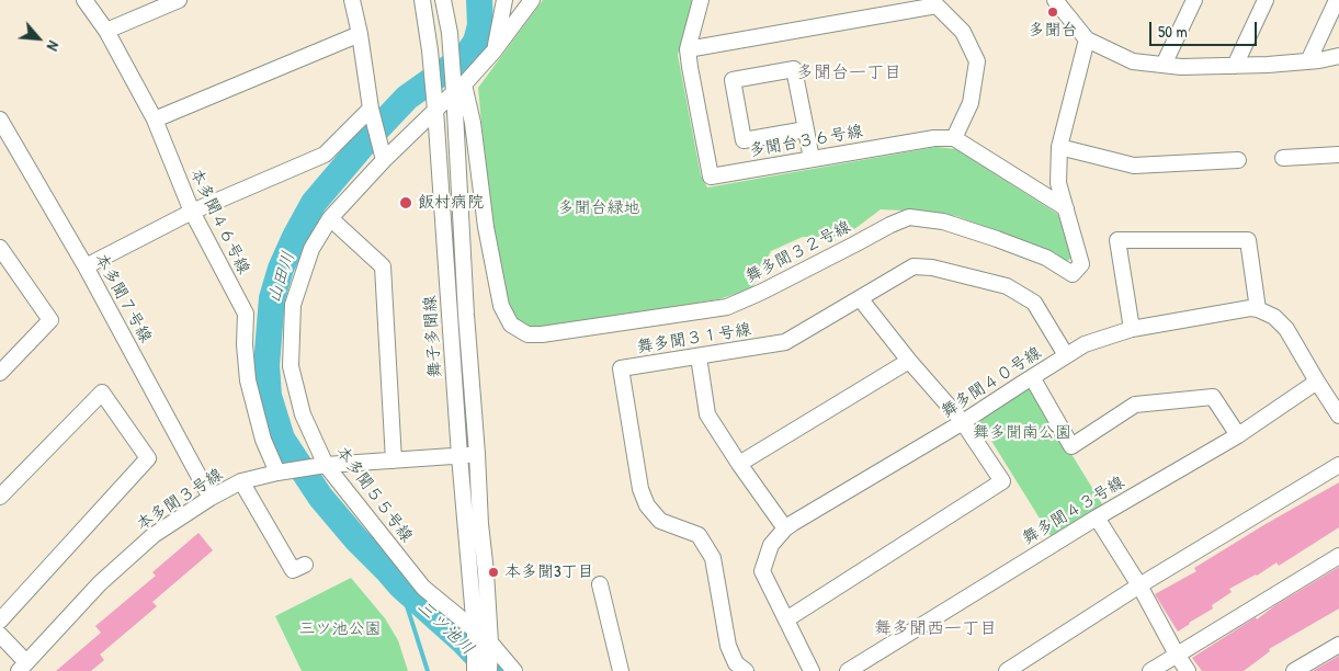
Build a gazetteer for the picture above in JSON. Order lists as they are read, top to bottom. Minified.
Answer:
{"streets":{"street":["多聞台３６号線","本多聞４６号線","舞多聞３２号線","本多聞７号線","舞子多聞線","舞多聞３１号線","舞多聞４０号線","本多聞５５号線","本多聞３号線","舞多聞４３号線"]},"crossings":[["本多聞４６号線","本多聞３号線"],["舞多聞３２号線","舞子多聞線"],["舞多聞３２号線","本多聞５５号線"],["本多聞７号線","本多聞３号線"],["舞子多聞線","本多聞５５号線"],["舞子多聞線","本多聞３号線"],["舞多聞３１号線","舞多聞４０号線"],["本多聞５５号線","本多聞３号線"]],"districts":["多聞台一丁目","舞多聞西一丁目"],"water":["山田川","三ツ池川"],"parks":["多聞台緑地","舞多聞南公園","三ツ池公園"],"places":["多聞台","飯村病院","本多聞3丁目"],"scale_bar":"50 m","north":"bottom right"}
